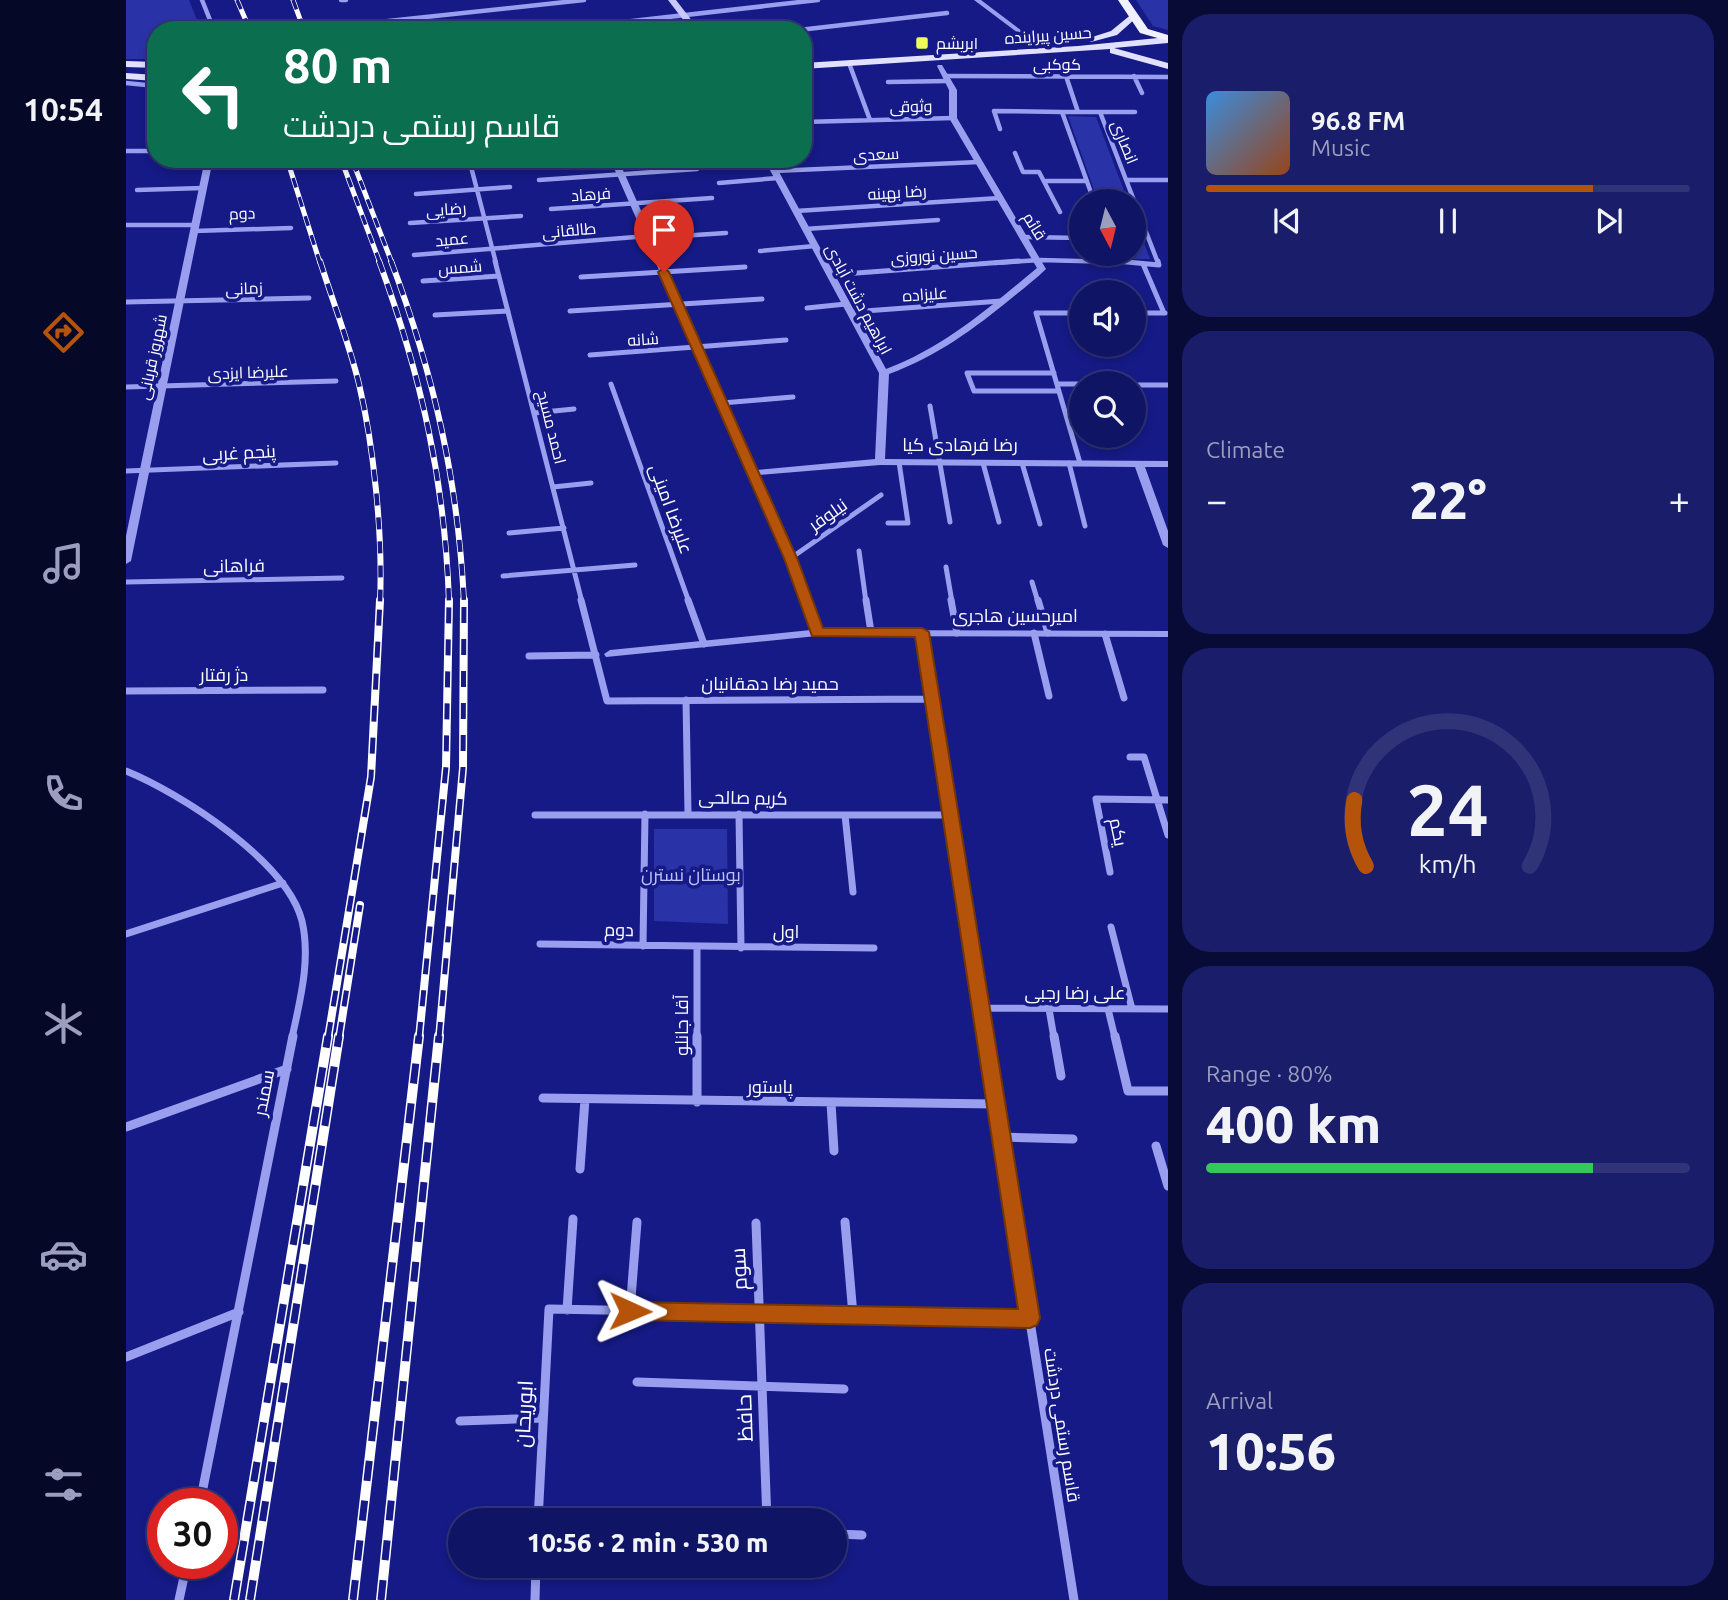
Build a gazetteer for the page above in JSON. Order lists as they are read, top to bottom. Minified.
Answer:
{"streets":{"main road":["حسین پیراینده"],"street":["کوکبی","وثوقی","انصاری","سعدی","رضا بهینه","فرهاد","رضایی","دوم","قائم","طالقانی","عمید","حسین نوروزی","شمس","زمانی","علیزاده","ابراهیم دشت آبادی","شانه","شهروز قربانی","علیرضا ایزدی","احمد مسیح","رضا فرهادی کیا","پنجم غربی","علیرضا امینی","نیلوفر","فراهانی","امیرحسین هاجری","دژ رفتار","حمید رضا دهقانیان","کریم صالحی","یکم","اول","علی رضا رجبی","آقا جانلو","پاستور","سمندر","سوم","ابوریحان","حافظ","قاسم رستمی دردشت"]},"crossings":[["حسین پیراینده","وثوقی"],["کوکبی","قائم"],["وثوقی","قائم"],["سعدی","قائم"],["سعدی","ابراهیم دشت آبادی"],["رضا بهینه","قائم"],["رضا بهینه","ابراهیم دشت آبادی"],["رضایی","احمد مسیح"],["دوم","شهروز قربانی"],["دوم","اول"],["دوم","آقا جانلو"],["قائم","حسین نوروزی"],["قائم","علیزاده"],["قائم","ابراهیم دشت آبادی"],["طالقانی","عمید"],["طالقانی","احمد مسیح"],["عمید","احمد مسیح"],["حسین نوروزی","ابراهیم دشت آبادی"],["شمس","احمد مسیح"],["زمانی","شهروز قربانی"],["علیزاده","ابراهیم دشت آبادی"],["ابراهیم دشت آبادی","رضا فرهادی کیا"],["شهروز قربانی","علیرضا ایزدی"],["شهروز قربانی","پنجم غربی"],["احمد مسیح","حمید رضا دهقانیان"],["علیرضا امینی","امیرحسین هاجری"],["امیرحسین هاجری","قاسم رستمی دردشت"],["حمید رضا دهقانیان","قاسم رستمی دردشت"],["کریم صالحی","قاسم رستمی دردشت"],["اول","آقا جانلو"],["علی رضا رجبی","قاسم رستمی دردشت"],["آقا جانلو","پاستور"],["پاستور","قاسم رستمی دردشت"],["سوم","حافظ"]],"parks":["بوستان نسترن"],"places":{"transit":["ابریشم"]},"north":"bottom","page":{"tabs":"10:54","turn":["80 m","قاسم رستمی دردشت"],"song":["96.8 FM","Music"],"tile":["Climate",["Range · 80%","400 km"],["Arrival","10:56"]],"heat":["−","22°","+"],"limit":"30","trip":"10:56 · 2 min · 530 m","gauge":["24","km/h"]}}
